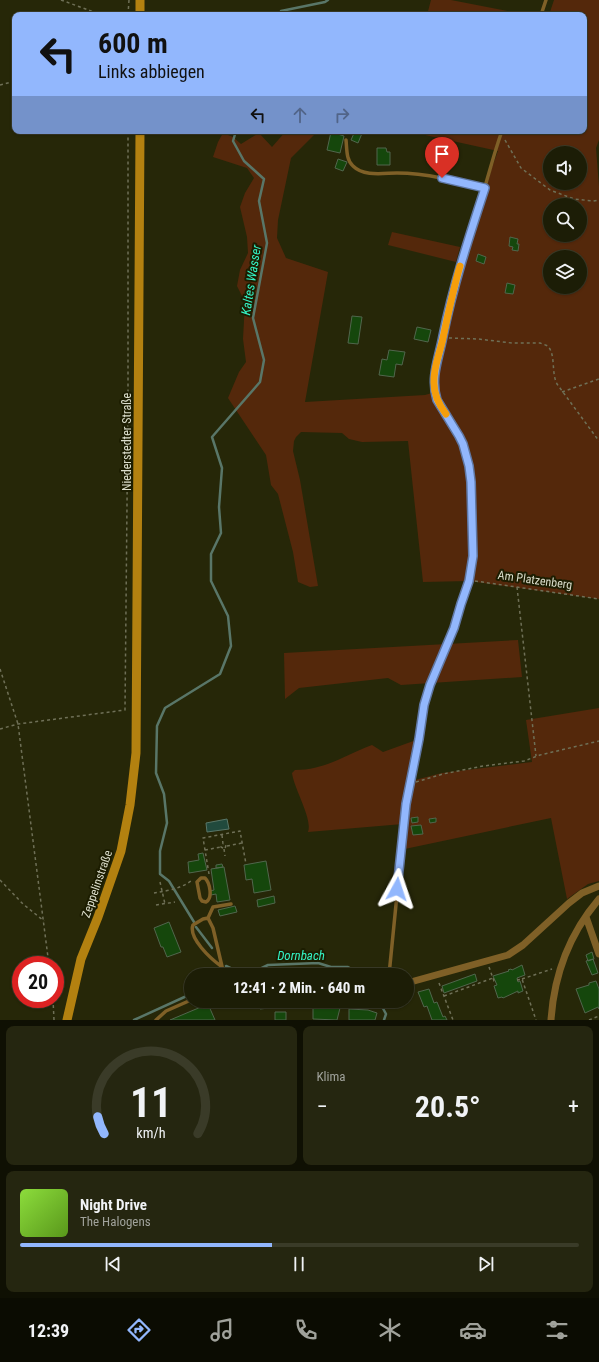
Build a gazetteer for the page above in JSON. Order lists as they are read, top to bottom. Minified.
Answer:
{"streets":{"main road":["Niederstedter Straße","Zeppelinstraße"],"path":["Am Platzenberg"]},"crossings":[["Niederstedter Straße","Zeppelinstraße"]],"water":["Kaltes Wasser","Dornbach"],"page":{"turn":["600 m","Links abbiegen"],"limit":"20","trip":"12:41 · 2 Min. · 640 m","tile":"Klima","heat":["−","20.5°","+"],"song":["Night Drive","The Halogens"],"tabs":"12:39","gauge":["11","km/h"]}}
